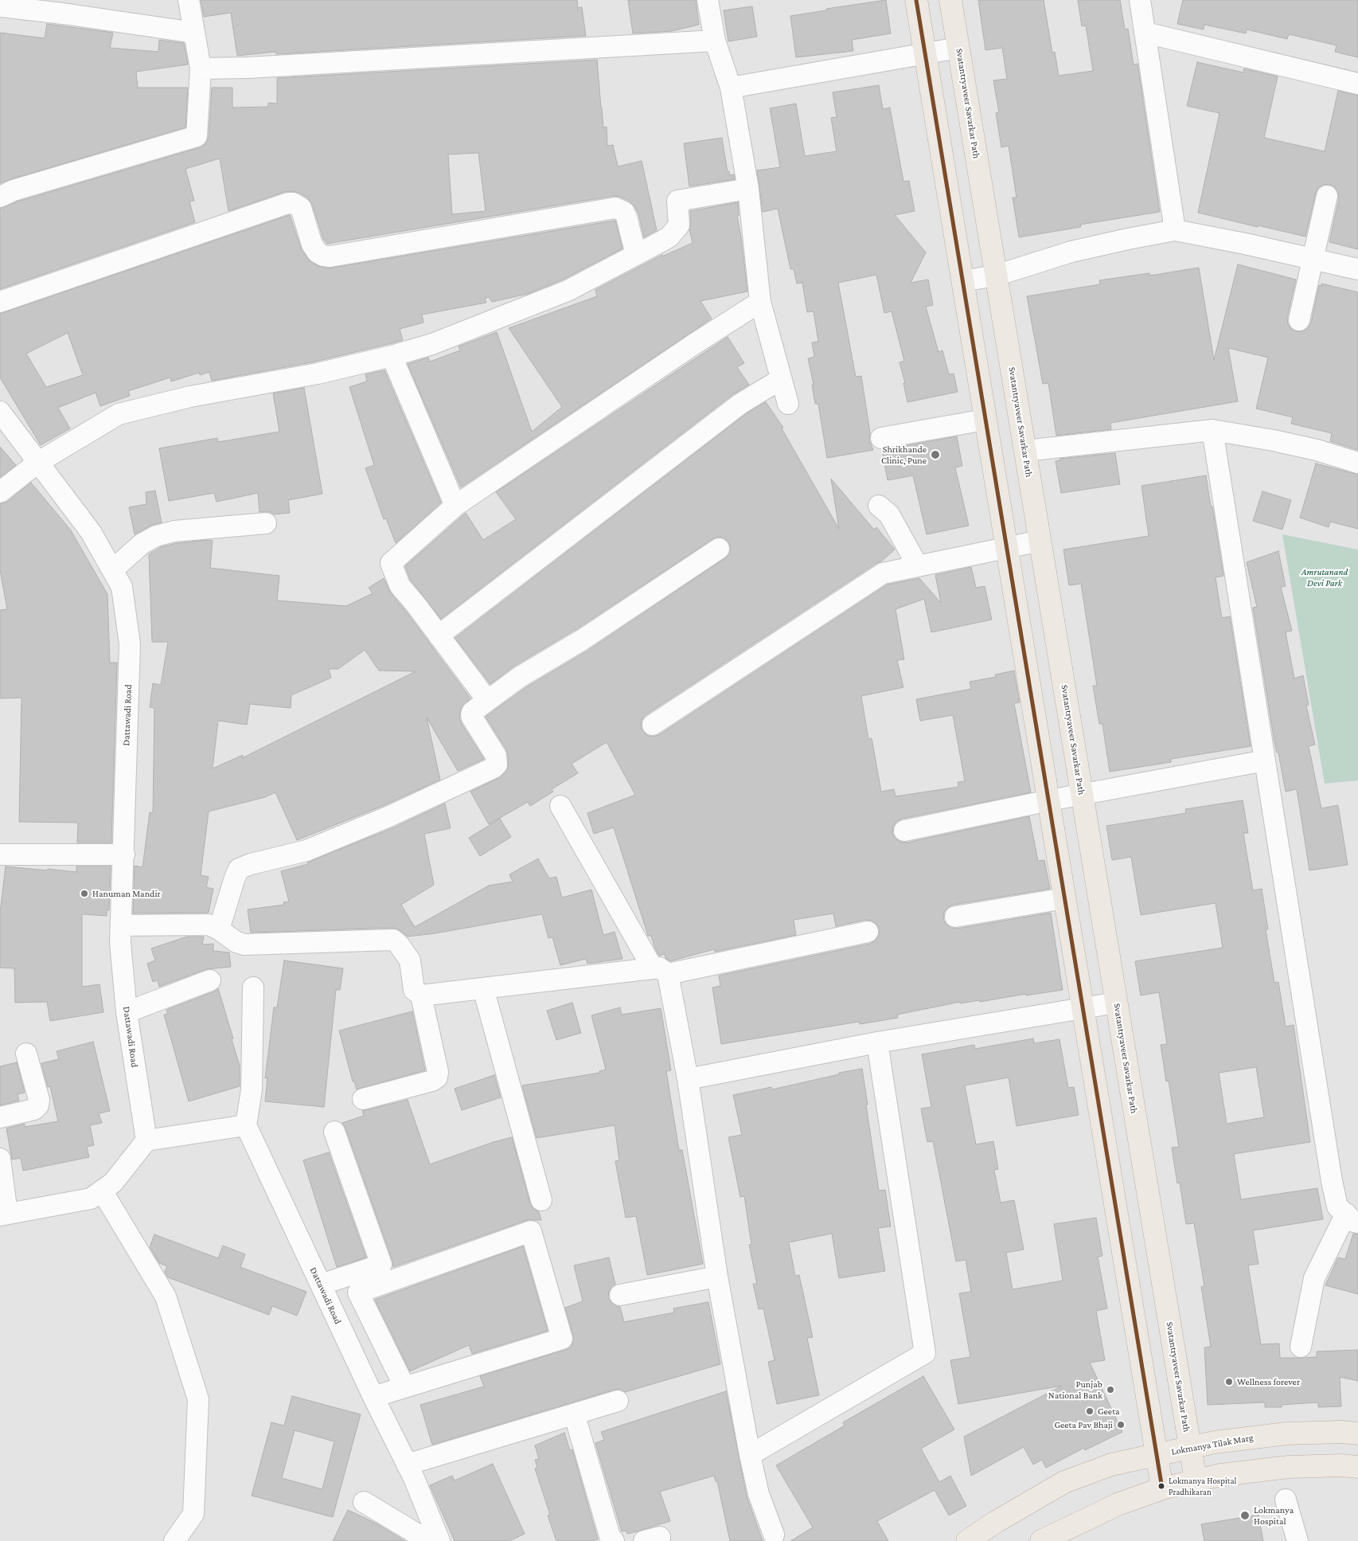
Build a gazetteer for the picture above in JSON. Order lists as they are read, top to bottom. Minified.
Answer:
{"streets":{"main road":["Svatantryaveer Savarkar Path","Lokmanya Tilak Marg"],"street":["Dattawadi Road"]},"crossings":[["Svatantryaveer Savarkar Path","Lokmanya Tilak Marg"]],"parks":["Amrutanand Devi Park"],"places":["Shrikhande Clinic, Pune","Hanuman Mandir","Wellness forever","Punjab National Bank","Geeta","Geeta Pav Bhaji","Lokmanya Hospital Pradhikaran","Lokmanya Hospital"]}
